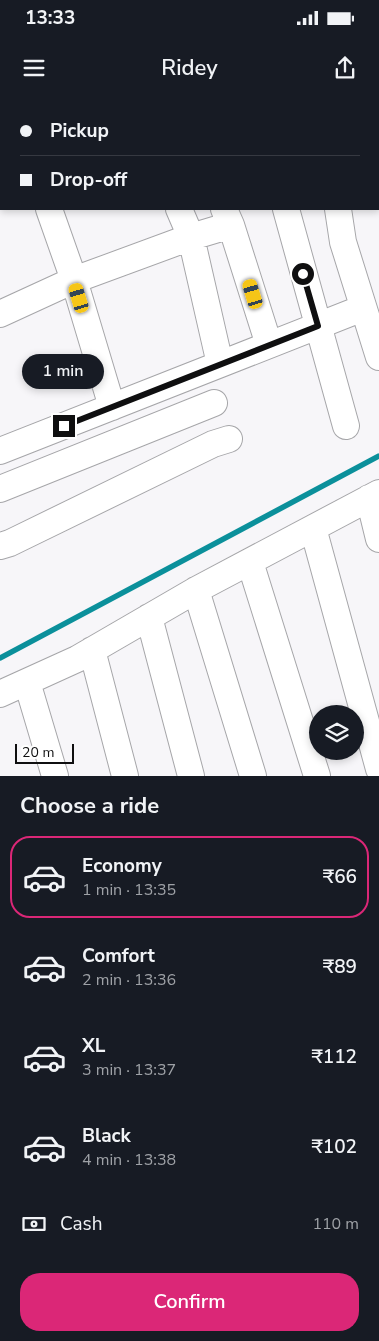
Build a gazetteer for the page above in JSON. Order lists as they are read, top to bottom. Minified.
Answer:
{"scale_bar":"20 m","page":{"status":"13:33","header":"Ridey","banner":["Pickup","Drop-off"],"bubble":"1 min","scale":"20 m","heading":"Choose a ride","list":[{"name":"Economy","note":"1 min · 13:35","value":"₹66"},{"name":"Comfort","note":"2 min · 13:36","value":"₹89"},{"name":"XL","note":"3 min · 13:37","value":"₹112"},{"name":"Black","note":"4 min · 13:38","value":"₹102"}],"pay":["Cash","110 m"],"buttons":"Confirm"}}
